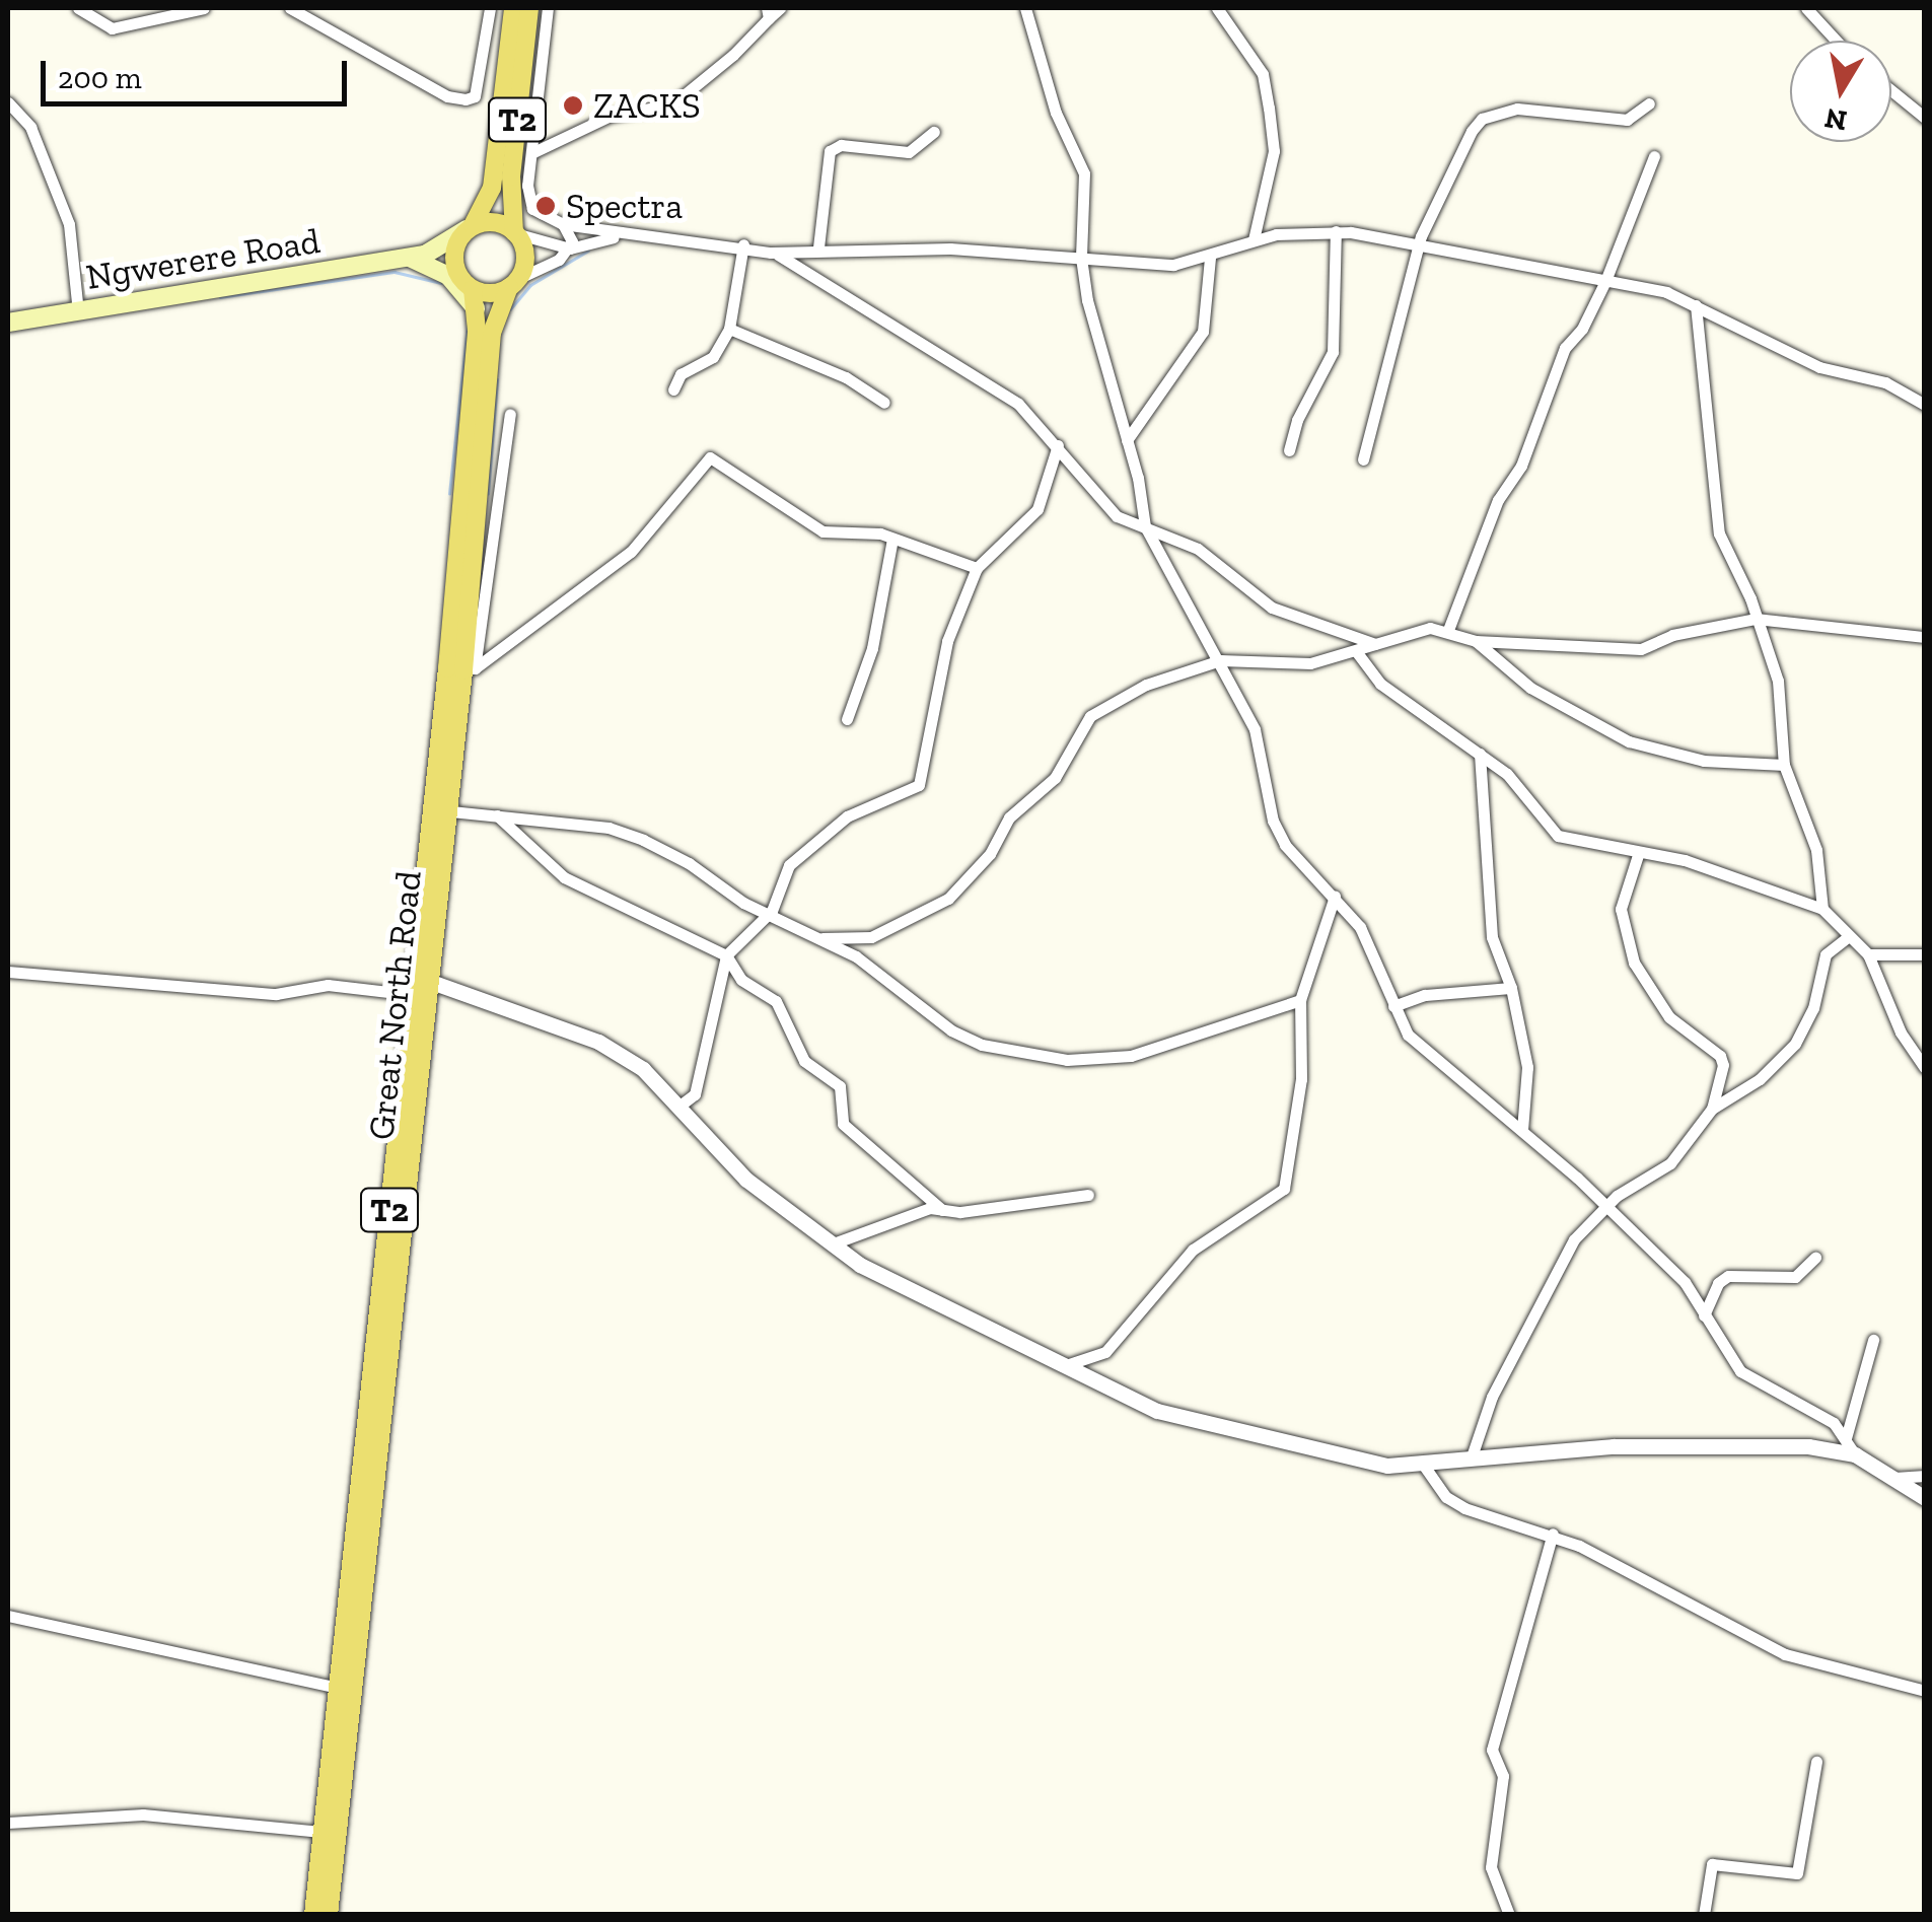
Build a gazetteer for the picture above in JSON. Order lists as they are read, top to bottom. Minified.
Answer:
{"streets":{"main road":["T2","Ngwerere Road","Great North Road"]},"crossings":[["T2","Ngwerere Road"],["T2","Great North Road"],["Ngwerere Road","Great North Road"]],"places":["ZACKS","Spectra"],"scale_bar":"200 m","north":"bottom"}
